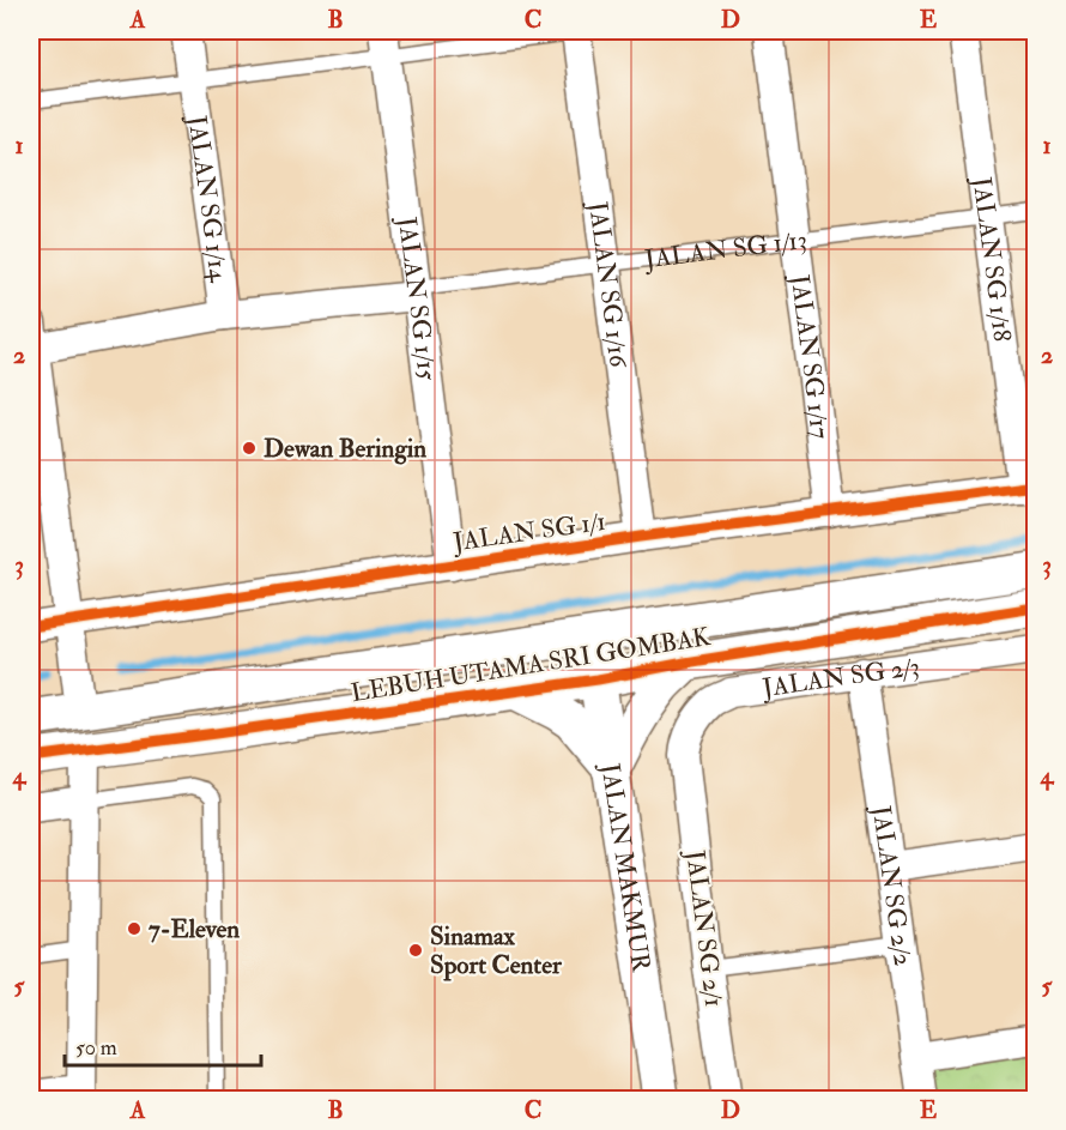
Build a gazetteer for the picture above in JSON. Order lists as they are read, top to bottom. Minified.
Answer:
{"streets":{"street":["JALAN SG 1/14","JALAN SG 1/13","JALAN SG 1/18","JALAN SG 1/16","JALAN SG 1/15","JALAN SG 1/17","JALAN SG 1/1","LEBUH UTAMA SRI GOMBAK","JALAN SG 2/3","JALAN MAKMUR","JALAN SG 2/2","JALAN SG 2/1"]},"crossings":[["JALAN SG 1/14","JALAN SG 1/13"],["JALAN SG 1/14","JALAN SG 1/16"],["JALAN SG 1/14","JALAN SG 1/15"],["JALAN SG 1/13","JALAN SG 1/18"],["JALAN SG 1/13","JALAN SG 1/16"],["JALAN SG 1/13","JALAN SG 1/15"],["JALAN SG 1/13","JALAN SG 1/17"],["JALAN SG 1/18","JALAN SG 1/1"],["JALAN SG 1/16","JALAN SG 1/1"],["JALAN SG 1/15","JALAN SG 1/1"],["JALAN SG 1/17","JALAN SG 1/1"],["LEBUH UTAMA SRI GOMBAK","JALAN MAKMUR"],["JALAN SG 2/3","JALAN SG 2/2"],["JALAN SG 2/3","JALAN SG 2/1"]],"places":["Dewan Beringin","7-Eleven","Sinamax Sport Center"],"scale_bar":"50 m","grid":{"columns":["A","B","C","D","E"],"rows":["1","2","3","4","5"]}}
